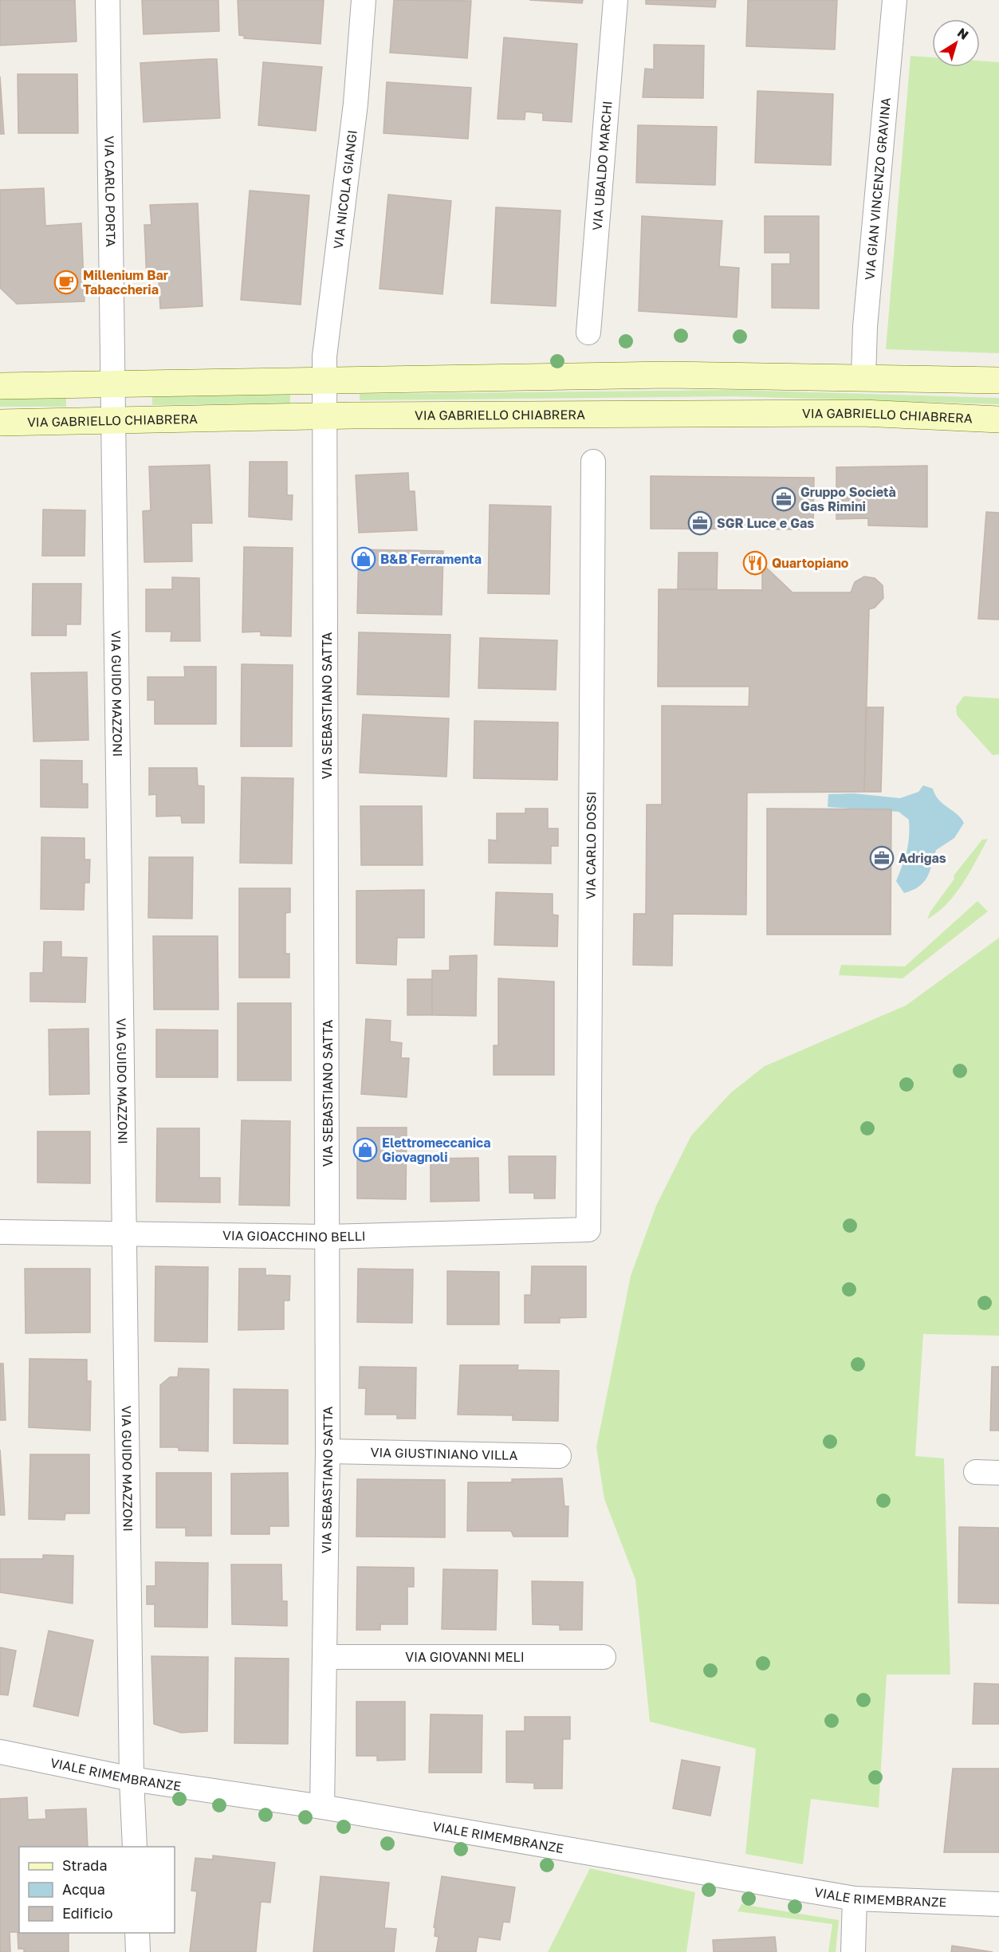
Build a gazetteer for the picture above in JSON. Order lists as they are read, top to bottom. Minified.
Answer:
{"streets":{"street":["VIA UBALDO MARCHI","VIA GIAN VINCENZO GRAVINA","VIA NICOLA GIANGI","VIA CARLO PORTA","VIA GABRIELLO CHIABRERA","VIA GUIDO MAZZONI","VIA SEBASTIANO SATTA","VIA CARLO DOSSI","VIA GIOACCHINO BELLI","VIA GIUSTINIANO VILLA","VIA GIOVANNI MELI","VIALE RIMEMBRANZE"]},"crossings":[["VIA NICOLA GIANGI","VIA SEBASTIANO SATTA"],["VIA CARLO PORTA","VIA GUIDO MAZZONI"],["VIA GABRIELLO CHIABRERA","VIA GUIDO MAZZONI"],["VIA GABRIELLO CHIABRERA","VIA SEBASTIANO SATTA"],["VIA GUIDO MAZZONI","VIA GIOACCHINO BELLI"],["VIA GUIDO MAZZONI","VIALE RIMEMBRANZE"],["VIA SEBASTIANO SATTA","VIA GIOACCHINO BELLI"],["VIA SEBASTIANO SATTA","VIA GIUSTINIANO VILLA"],["VIA SEBASTIANO SATTA","VIA GIOVANNI MELI"],["VIA SEBASTIANO SATTA","VIALE RIMEMBRANZE"],["VIA CARLO DOSSI","VIA GIOACCHINO BELLI"]],"places":{"cafe":["Millenium Bar Tabaccheria"],"office":["Gruppo Società Gas Rimini","SGR Luce e Gas","Adrigas"],"shop":["B&B Ferramenta","Elettromeccanica Giovagnoli"],"restaurant":["Quartopiano"]},"legend":["Strada","Acqua","Edificio"],"north":"top right"}
